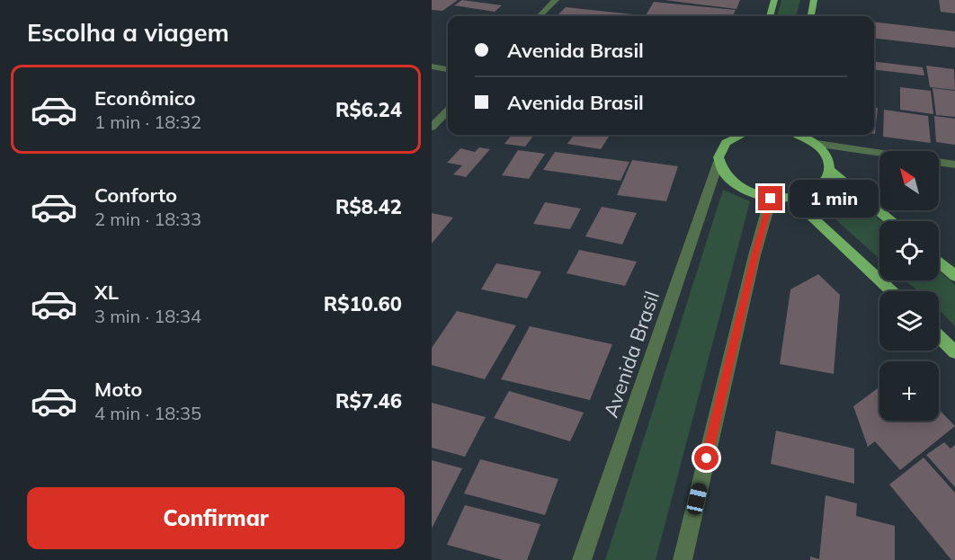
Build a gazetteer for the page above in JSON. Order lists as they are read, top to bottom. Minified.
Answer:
{"streets":{"street":["Avenida Brasil"]},"north":"top left","page":{"heading":"Escolha a viagem","banner":["Avenida Brasil","Avenida Brasil"],"list":[{"name":"Econômico","note":"1 min · 18:32","value":"R$6.24"},{"name":"Conforto","note":"2 min · 18:33","value":"R$8.42"},{"name":"XL","note":"3 min · 18:34","value":"R$10.60"},{"name":"Moto","note":"4 min · 18:35","value":"R$7.46"}],"map_buttons":"+","bubble":"1 min","buttons":"Confirmar"}}
